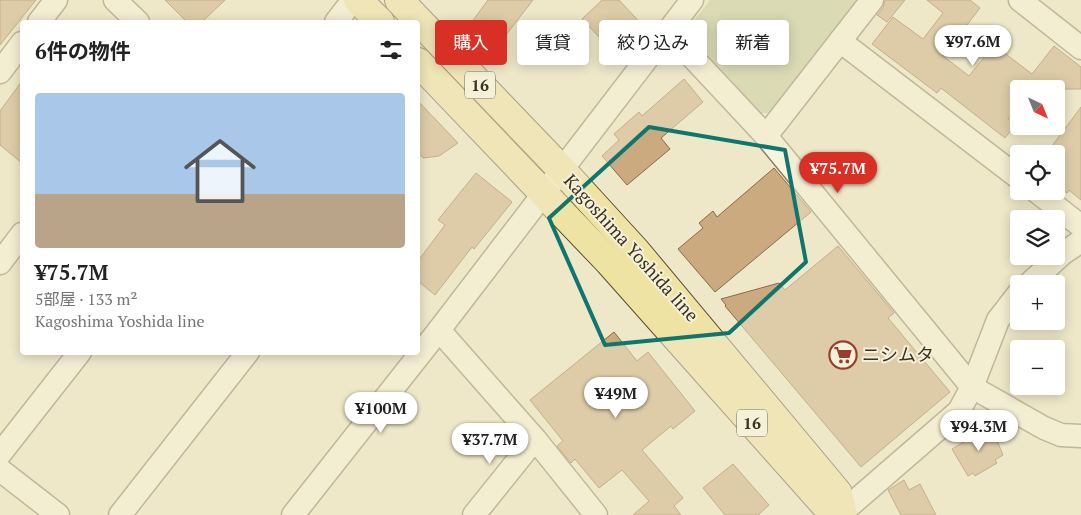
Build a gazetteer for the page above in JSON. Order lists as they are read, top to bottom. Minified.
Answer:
{"streets":{"main road":["16","Kagoshima Yoshida line"]},"places":{"supermarket":["ニシムタ"]},"north":"bottom right","page":{"chip":["購入","賃貸","絞り込み","新着"],"heading":"6件の物件","price":["¥97.6M","¥75.7M","¥49M","¥100M","¥94.3M","¥37.7M"],"map_buttons":["+","−"],"list":[{"name":"¥75.7M","note":"5部屋 · 133 m² · Kagoshima Yoshida line"}]}}
